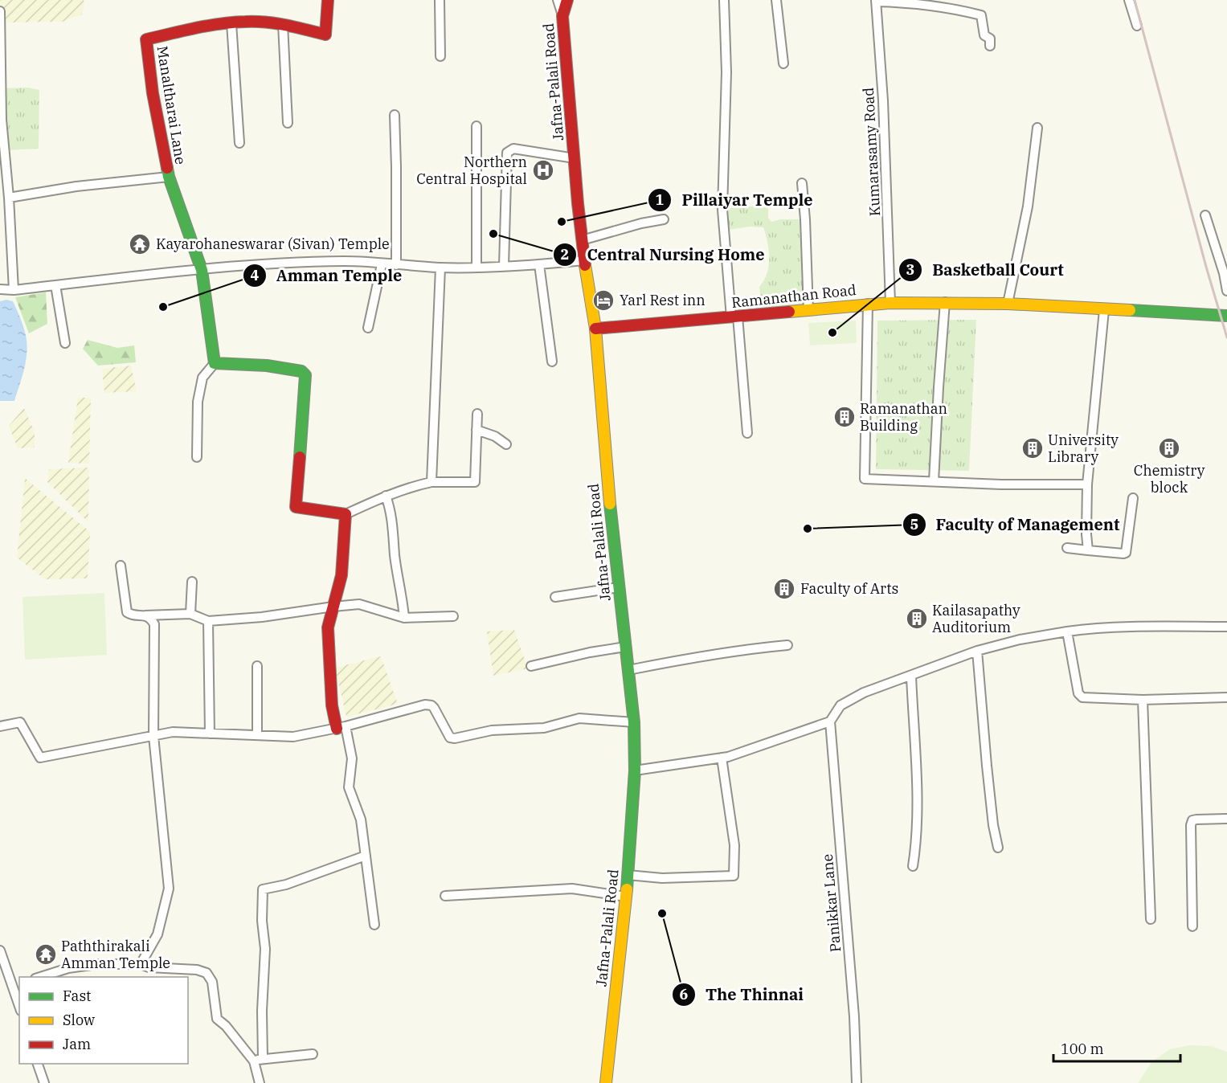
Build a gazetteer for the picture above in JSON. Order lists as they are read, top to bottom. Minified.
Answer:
{"streets":{"main road":["Jafna-Palali Road","Manaltharai Lane","Ramanathan Road"],"street":["Kumarasamy Road","Panikkar Lane"]},"crossings":[["Jafna-Palali Road","Ramanathan Road"],["Kumarasamy Road","Ramanathan Road"]],"places":{"hospital":["Northern Central Hospital"],"other":["Pillaiyar Temple","Central Nursing Home","Amman Temple","Basketball Court","Faculty of Management","The Thinnai"],"temple":["Kayarohaneswarar (Sivan) Temple","Paththirakali Amman Temple"],"hotel":["Yarl Rest inn"],"building":["Ramanathan Building","University Library","Chemistry block","Faculty of Arts","Kailasapathy Auditorium"]},"legend":["Fast","Slow","Jam"],"scale_bar":"100 m"}
